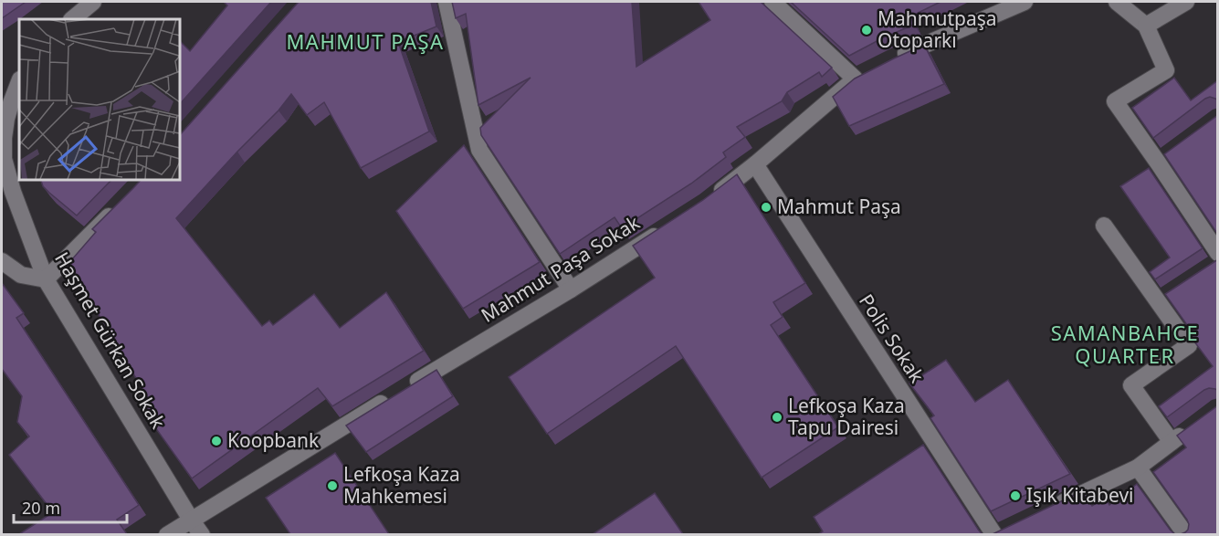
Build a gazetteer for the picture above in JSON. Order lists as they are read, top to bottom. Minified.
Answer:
{"streets":{"street":["Mahmut Paşa Sokak","Polis Sokak","Haşmet Gürkan Sokak"]},"crossings":[["Mahmut Paşa Sokak","Haşmet Gürkan Sokak"]],"districts":["MAHMUT PAŞA","SAMANBAHCE QUARTER"],"places":["Mahmutpaşa Otoparkı","Mahmut Paşa","Lefkoşa Kaza Tapu Dairesi","Koopbank","Lefkoşa Kaza Mahkemesi","Işık Kitabevi"],"scale_bar":"20 m"}
